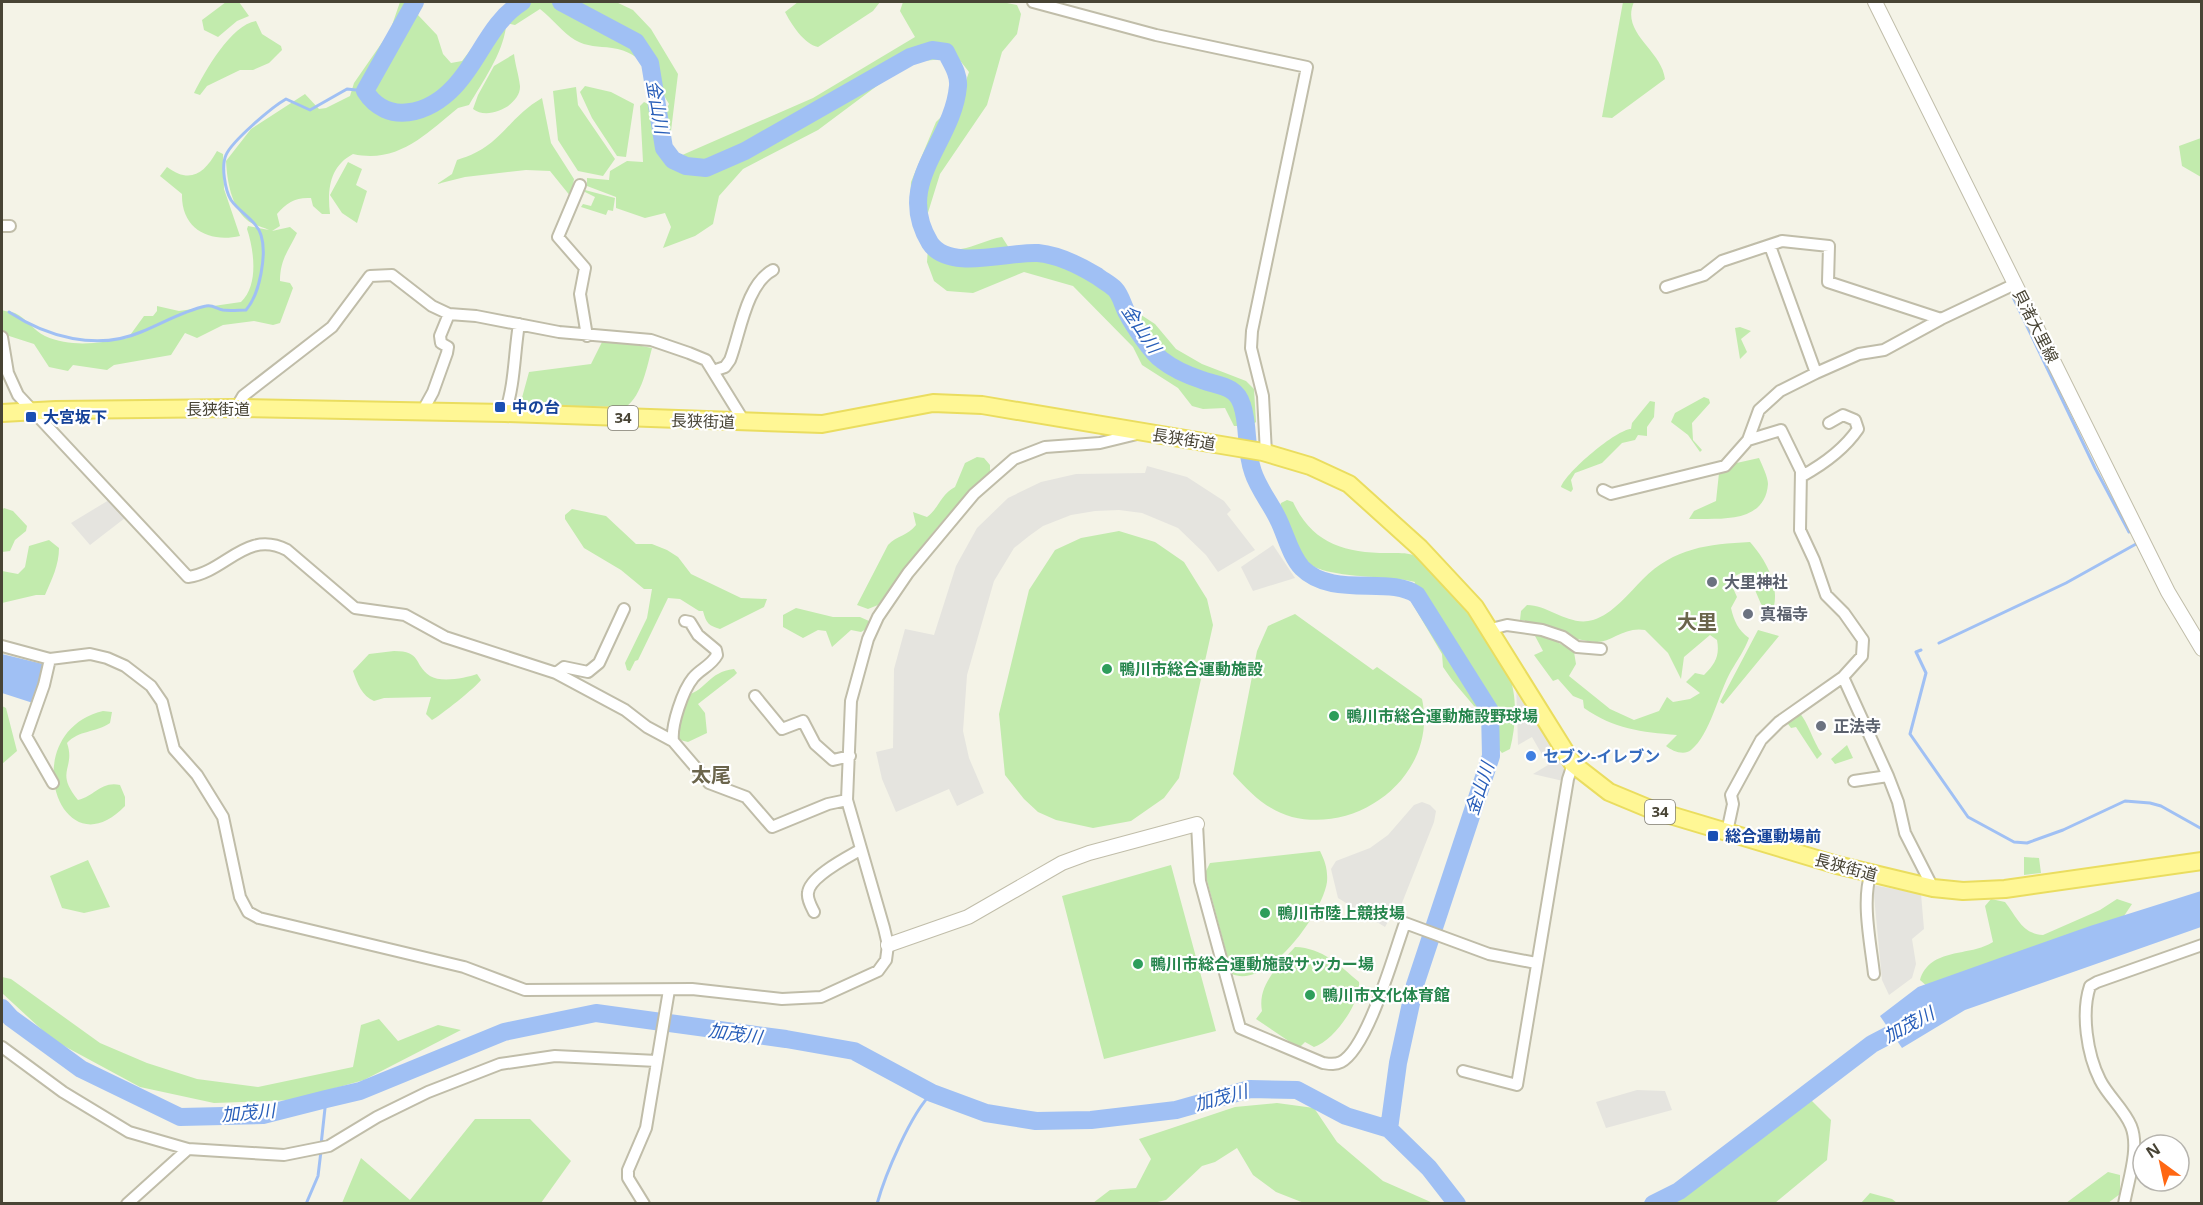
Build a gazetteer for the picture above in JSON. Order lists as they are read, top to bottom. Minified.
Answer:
{"streets":{"main road":["長狭街道","34"],"street":["貝渚大里線"]},"districts":["大里","太尾"],"water":["金山川","加茂川"],"places":{"transit":["中の台","大宮坂下","総合運動場前"],"other":["大里神社","真福寺","鴨川市総合運動施設","鴨川市総合運動施設野球場","正法寺","セブン-イレブン","鴨川市陸上競技場","鴨川市総合運動施設サッカー場","鴨川市文化体育館"]},"north":"top left"}
